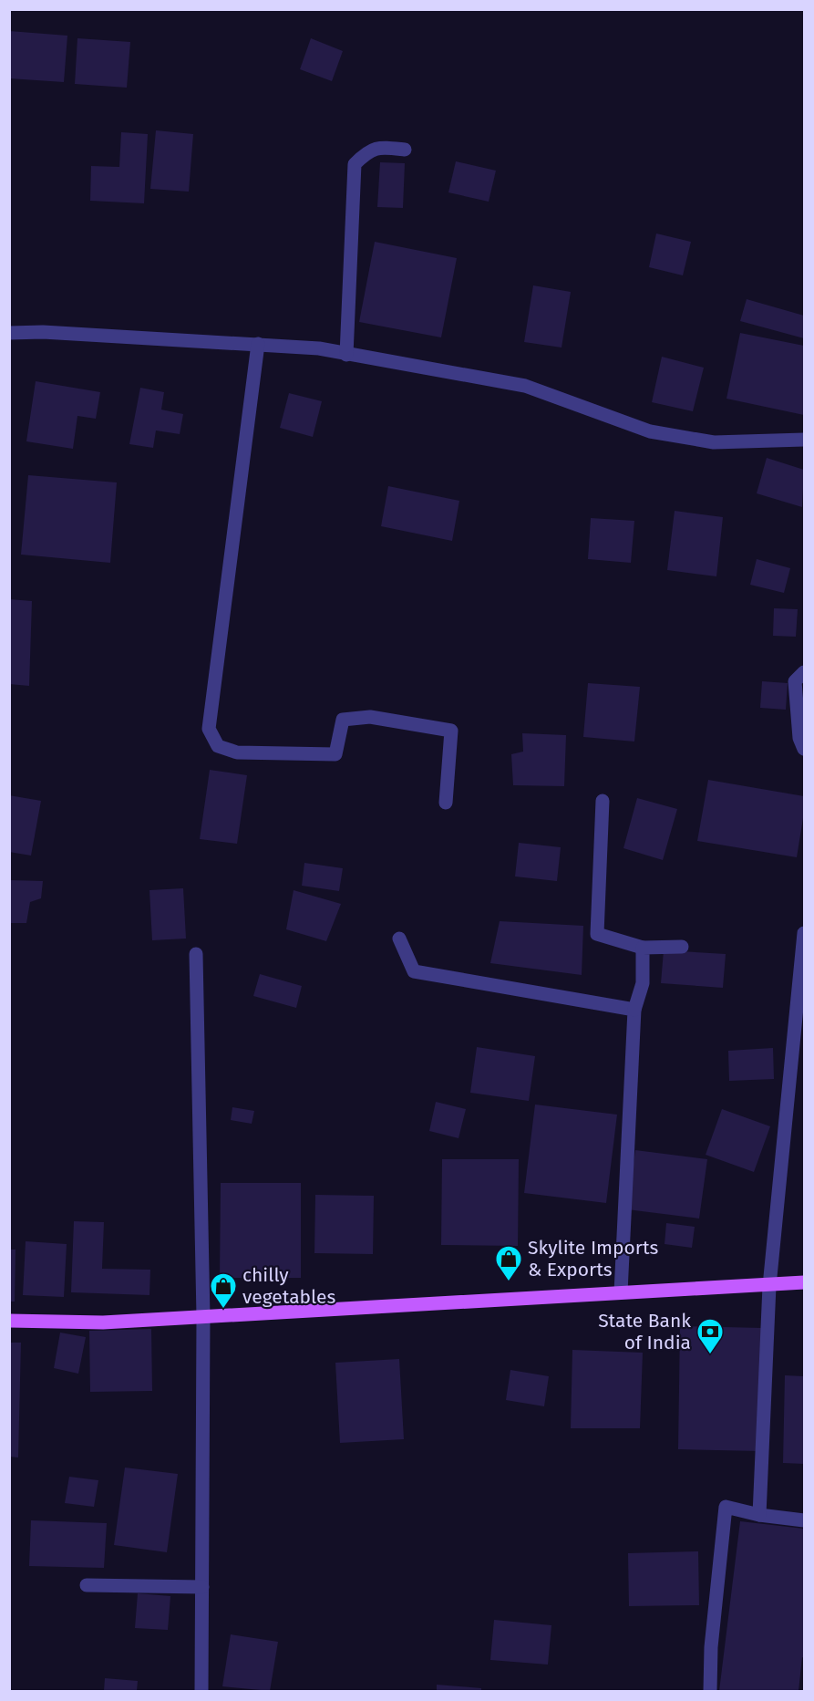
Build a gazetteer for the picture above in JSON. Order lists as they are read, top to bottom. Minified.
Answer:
{"places":{"shop":["Skylite Imports & Exports","chilly vegetables"],"bank":["State Bank of India"]}}
